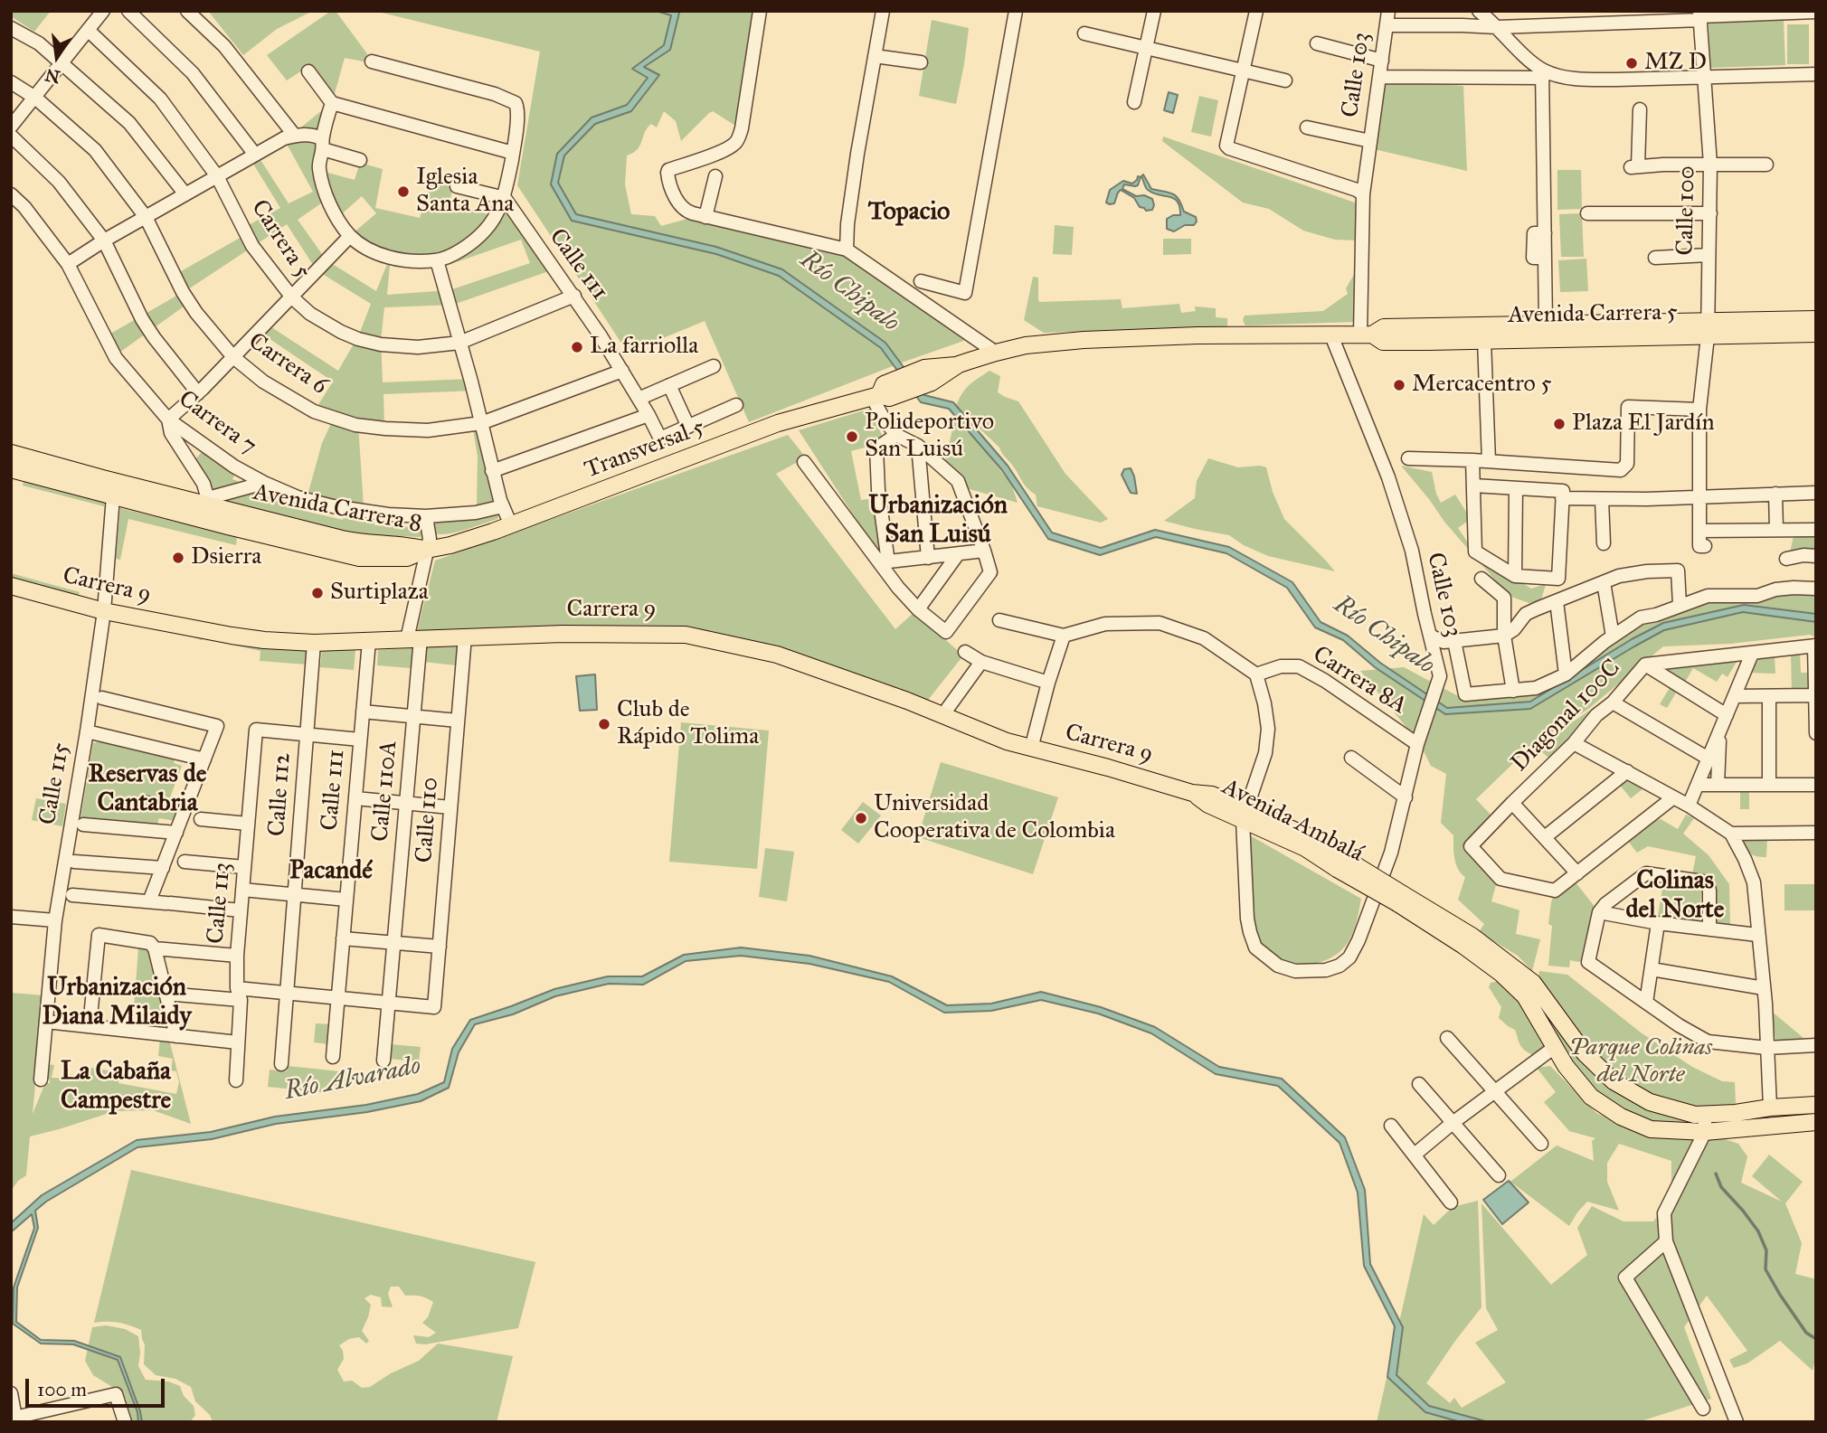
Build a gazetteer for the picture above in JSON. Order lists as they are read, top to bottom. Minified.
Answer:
{"streets":{"main road":["Avenida Carrera 5","Transversal 5","Avenida Carrera 8","Carrera 9","Avenida Ambalá"],"street":["Calle 103","Calle 100","Carrera 5","Calle 111","Carrera 6","Carrera 7","Carrera 8A","Diagonal 100C","Calle 115","Calle 110A","Calle 112","Calle 110","Calle 113"]},"crossings":[["Calle 103","Avenida Carrera 5"],["Calle 103","Carrera 8A"],["Calle 103","Avenida Ambalá"],["Calle 100","Avenida Carrera 5"],["Carrera 5","Calle 111"],["Calle 111","Carrera 6"],["Calle 111","Carrera 9"],["Avenida Carrera 5","Transversal 5"],["Transversal 5","Avenida Carrera 8"],["Avenida Carrera 8","Calle 115"],["Carrera 9","Calle 115"],["Carrera 9","Calle 110A"],["Carrera 9","Calle 112"],["Carrera 9","Calle 110"],["Carrera 9","Avenida Ambalá"],["Calle 110A","Calle 110"],["Calle 112","Calle 113"]],"districts":["Topacio","Urbanización San Luisú","Reservas de Cantabria","Pacandé","Colinas del Norte","Urbanización Diana Milaidy","La Cabaña Campestre"],"water":["Río Chipalo","Río Alvarado"],"parks":["Parque Colinas del Norte"],"places":["MZ D","Iglesia Santa Ana","La farriolla","Mercacentro 5","Plaza El Jardín","Polideportivo San Luisú","Dsierra","Surtiplaza","Club de Rápido Tolima","Universidad Cooperativa de Colombia"],"scale_bar":"100 m","north":"bottom"}
